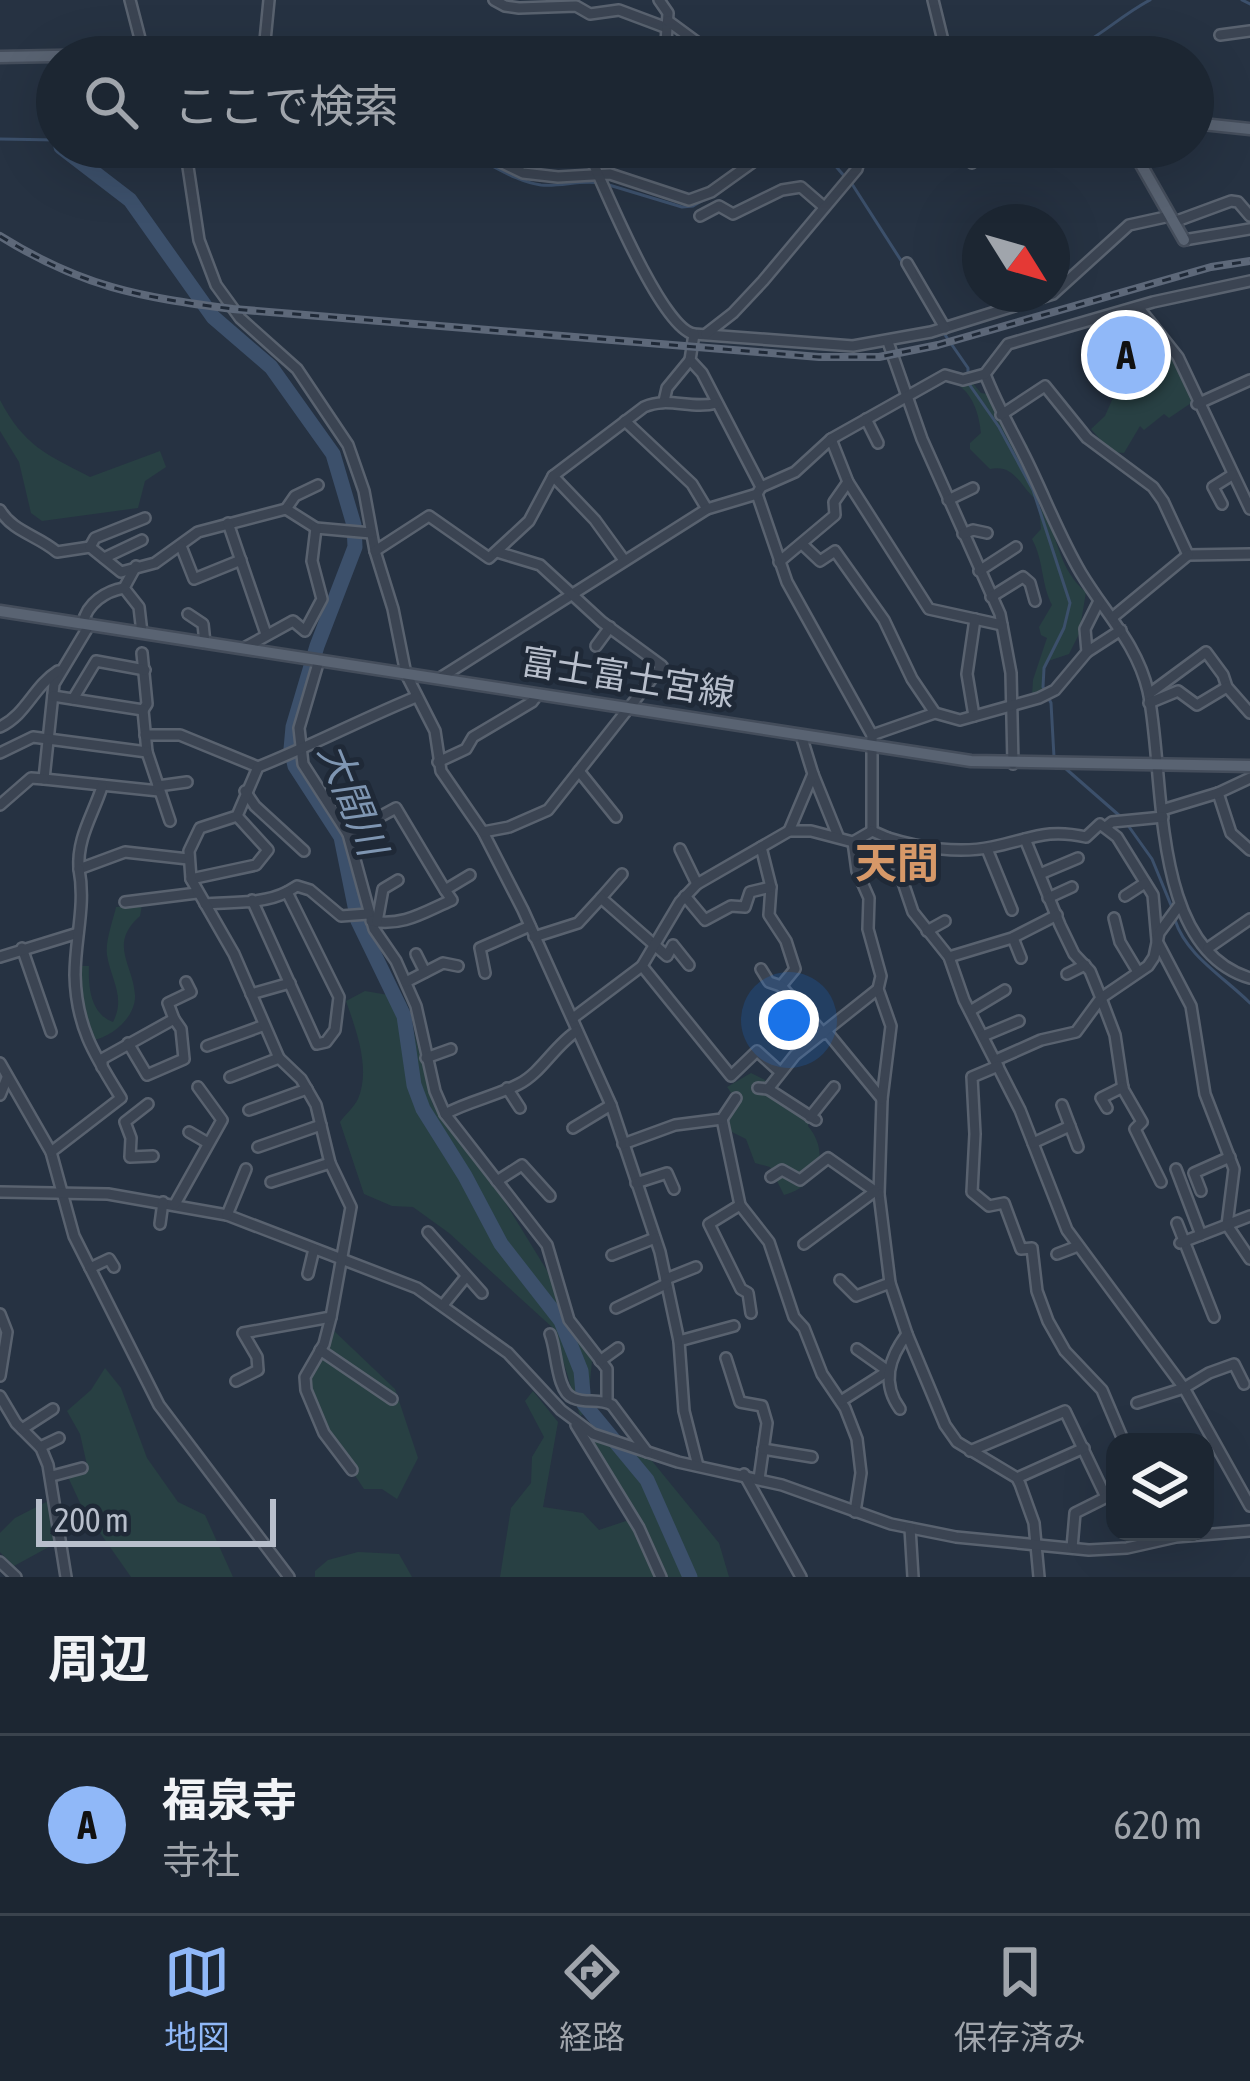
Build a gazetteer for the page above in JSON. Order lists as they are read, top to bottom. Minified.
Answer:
{"streets":{"main road":["富士富士宮線"]},"districts":["天間"],"water":["大間川"],"scale_bar":"200 m","north":"bottom right","page":{"search":"ここで検索","pins":"A","scale":"200 m","heading":"周辺","list":[{"mark":"A","name":"福泉寺","note":"寺社","value":"620 m"}],"nav":["地図","経路","保存済み"]}}
